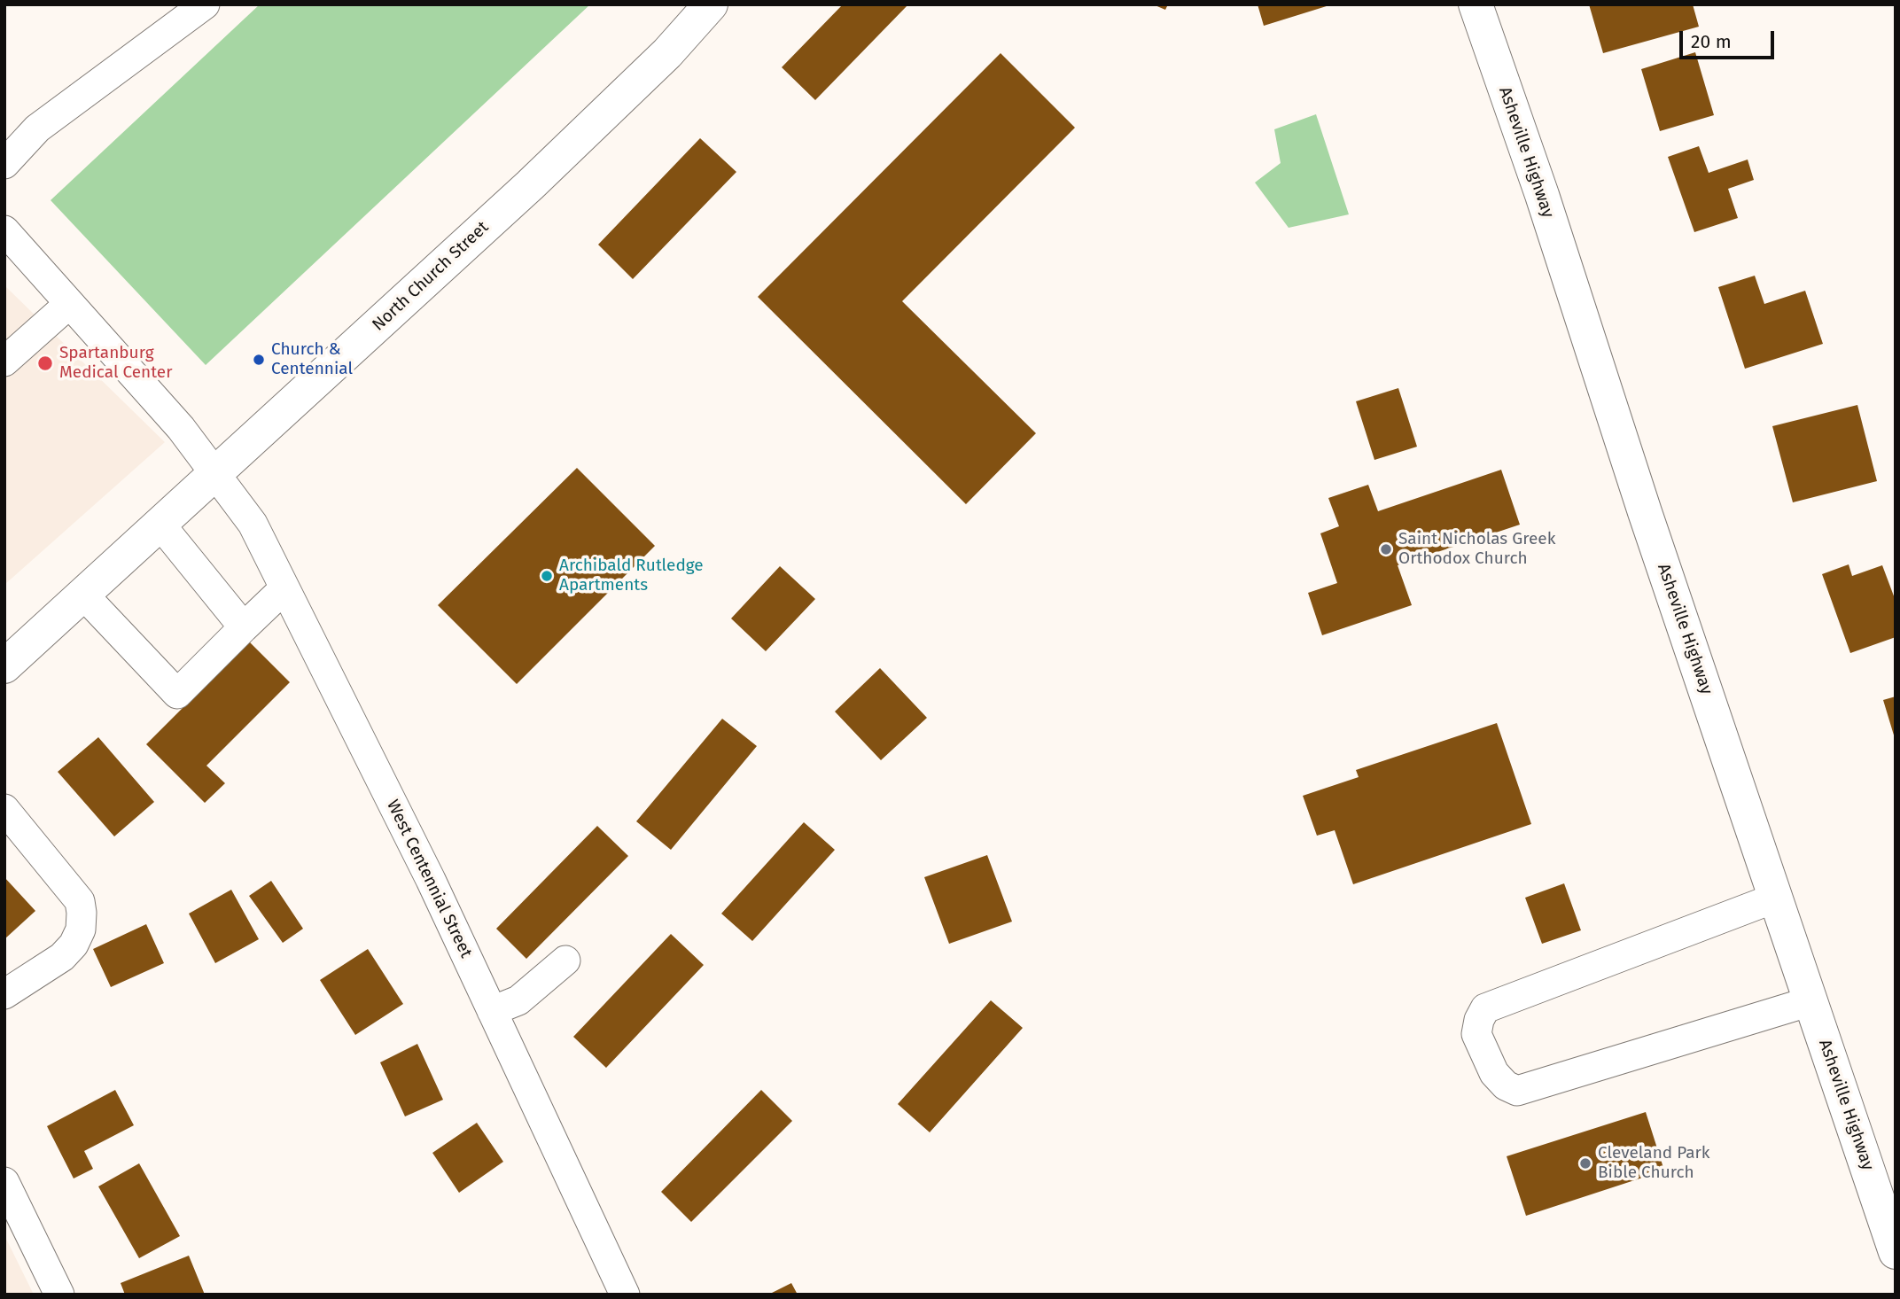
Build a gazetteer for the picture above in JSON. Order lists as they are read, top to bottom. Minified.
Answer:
{"streets":{"main road":["Asheville Highway","North Church Street"],"street":["West Centennial Street"]},"crossings":[["North Church Street","West Centennial Street"]],"places":["Church & Centennial","Spartanburg Medical Center","Saint Nicholas Greek Orthodox Church","Archibald Rutledge Apartments","Cleveland Park Bible Church"],"scale_bar":"20 m"}
